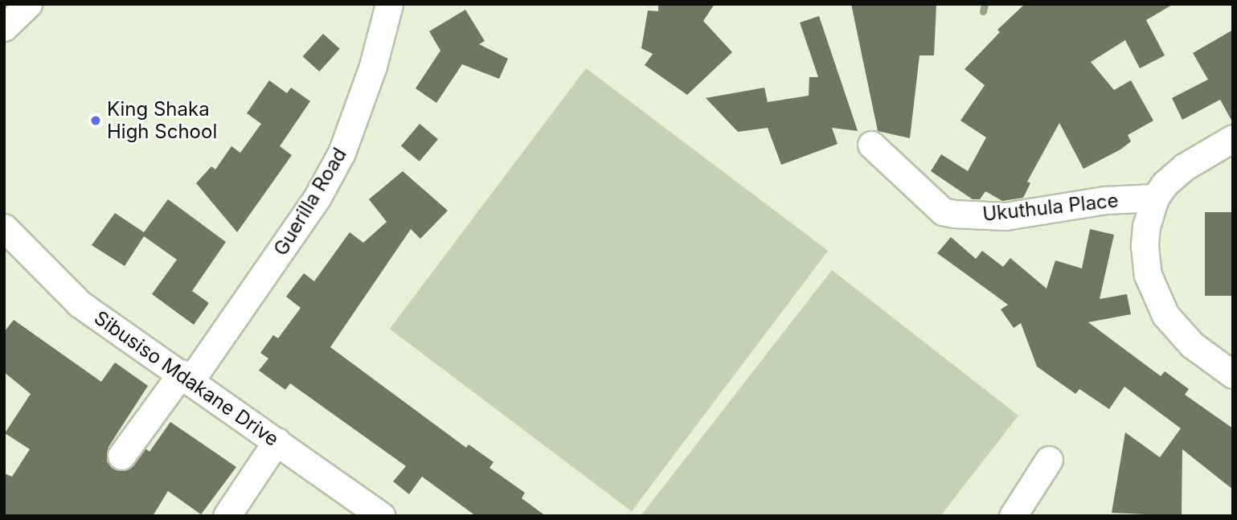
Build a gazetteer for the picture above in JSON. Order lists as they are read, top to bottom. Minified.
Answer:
{"streets":{"street":["Guerilla Road","Ukuthula Place","Sibusiso Mdakane Drive"]},"crossings":[["Guerilla Road","Sibusiso Mdakane Drive"]],"places":["King Shaka High School"]}
